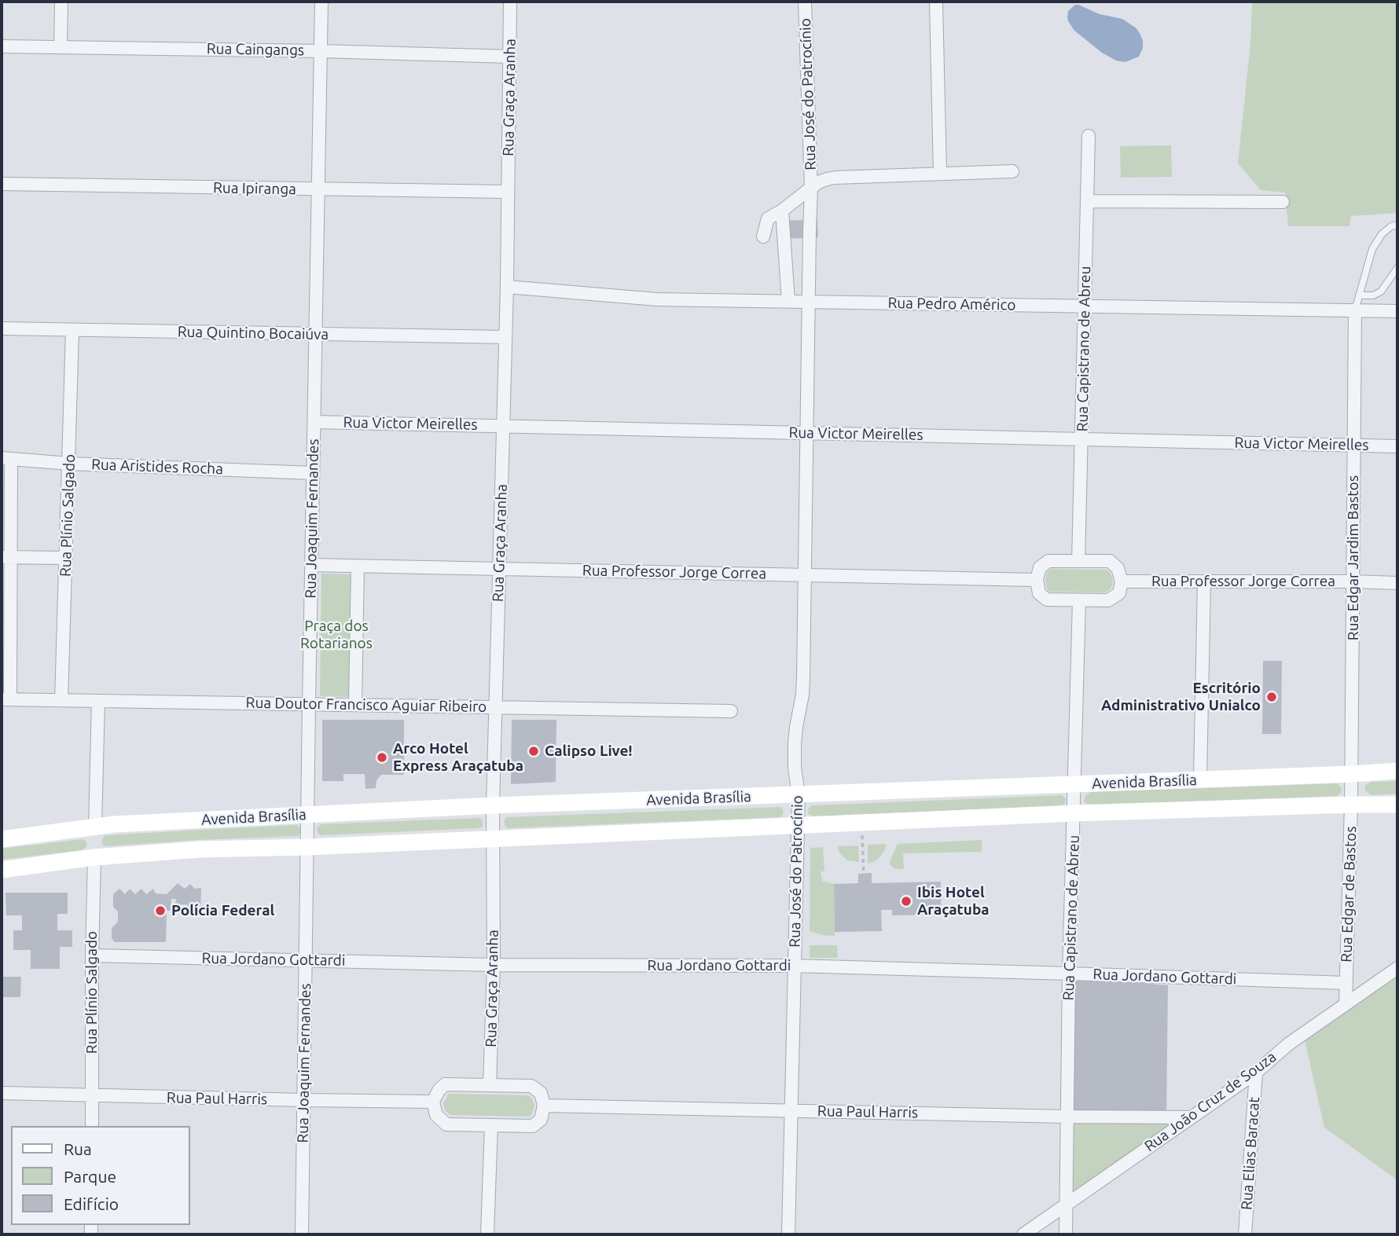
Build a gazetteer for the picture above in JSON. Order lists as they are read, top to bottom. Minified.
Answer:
{"streets":{"main road":["Avenida Brasília"],"street":["Rua Caingangs","Rua José do Patrocínio","Rua Graça Aranha","Rua Ipiranga","Rua Pedro Américo","Rua Quintino Bocaiúva","Rua Capistrano de Abreu","Rua Victor Meirelles","Rua Aristides Rocha","Rua Plínio Salgado","Rua Joaquim Fernandes","Rua Edgar Jardim Bastos","Rua Professor Jorge Correa","Rua Doutor Francisco Aguiar Ribeiro","Rua Edgar de Bastos","Rua Jordano Gottardi","Rua Paul Harris","Rua João Cruz de Souza","Rua Elias Baracat"]},"crossings":[["Rua Caingangs","Rua Graça Aranha"],["Rua Caingangs","Rua Joaquim Fernandes"],["Rua José do Patrocínio","Rua Pedro Américo"],["Rua José do Patrocínio","Rua Victor Meirelles"],["Rua José do Patrocínio","Rua Professor Jorge Correa"],["Rua José do Patrocínio","Avenida Brasília"],["Rua José do Patrocínio","Rua Jordano Gottardi"],["Rua José do Patrocínio","Rua Paul Harris"],["Rua Graça Aranha","Rua Ipiranga"],["Rua Graça Aranha","Rua Pedro Américo"],["Rua Graça Aranha","Rua Quintino Bocaiúva"],["Rua Graça Aranha","Rua Victor Meirelles"],["Rua Graça Aranha","Rua Professor Jorge Correa"],["Rua Graça Aranha","Rua Doutor Francisco Aguiar Ribeiro"],["Rua Graça Aranha","Avenida Brasília"],["Rua Graça Aranha","Rua Jordano Gottardi"],["Rua Ipiranga","Rua Joaquim Fernandes"],["Rua Pedro Américo","Rua Capistrano de Abreu"],["Rua Pedro Américo","Rua Edgar Jardim Bastos"],["Rua Quintino Bocaiúva","Rua Plínio Salgado"],["Rua Quintino Bocaiúva","Rua Joaquim Fernandes"],["Rua Capistrano de Abreu","Rua Victor Meirelles"],["Rua Capistrano de Abreu","Avenida Brasília"],["Rua Capistrano de Abreu","Rua Jordano Gottardi"],["Rua Capistrano de Abreu","Rua Paul Harris"],["Rua Capistrano de Abreu","Rua João Cruz de Souza"],["Rua Victor Meirelles","Rua Joaquim Fernandes"],["Rua Victor Meirelles","Rua Edgar Jardim Bastos"],["Rua Aristides Rocha","Rua Plínio Salgado"],["Rua Aristides Rocha","Rua Joaquim Fernandes"],["Rua Plínio Salgado","Rua Doutor Francisco Aguiar Ribeiro"],["Rua Plínio Salgado","Avenida Brasília"],["Rua Plínio Salgado","Rua Jordano Gottardi"],["Rua Plínio Salgado","Rua Paul Harris"],["Rua Joaquim Fernandes","Rua Professor Jorge Correa"],["Rua Joaquim Fernandes","Rua Doutor Francisco Aguiar Ribeiro"],["Rua Joaquim Fernandes","Avenida Brasília"],["Rua Joaquim Fernandes","Rua Jordano Gottardi"],["Rua Joaquim Fernandes","Rua Paul Harris"],["Rua Edgar Jardim Bastos","Rua Professor Jorge Correa"],["Rua Edgar Jardim Bastos","Avenida Brasília"],["Rua Edgar Jardim Bastos","Rua Edgar de Bastos"],["Avenida Brasília","Rua Edgar de Bastos"],["Rua Edgar de Bastos","Rua Jordano Gottardi"],["Rua Edgar de Bastos","Rua João Cruz de Souza"],["Rua Paul Harris","Rua João Cruz de Souza"],["Rua João Cruz de Souza","Rua Elias Baracat"]],"parks":["Praça dos Rotarianos"],"places":["Escritório Administrativo Unialco","Calipso Live!","Arco Hotel Express Araçatuba","Ibis Hotel Araçatuba","Polícia Federal"],"legend":["Rua","Parque","Edifício"]}
